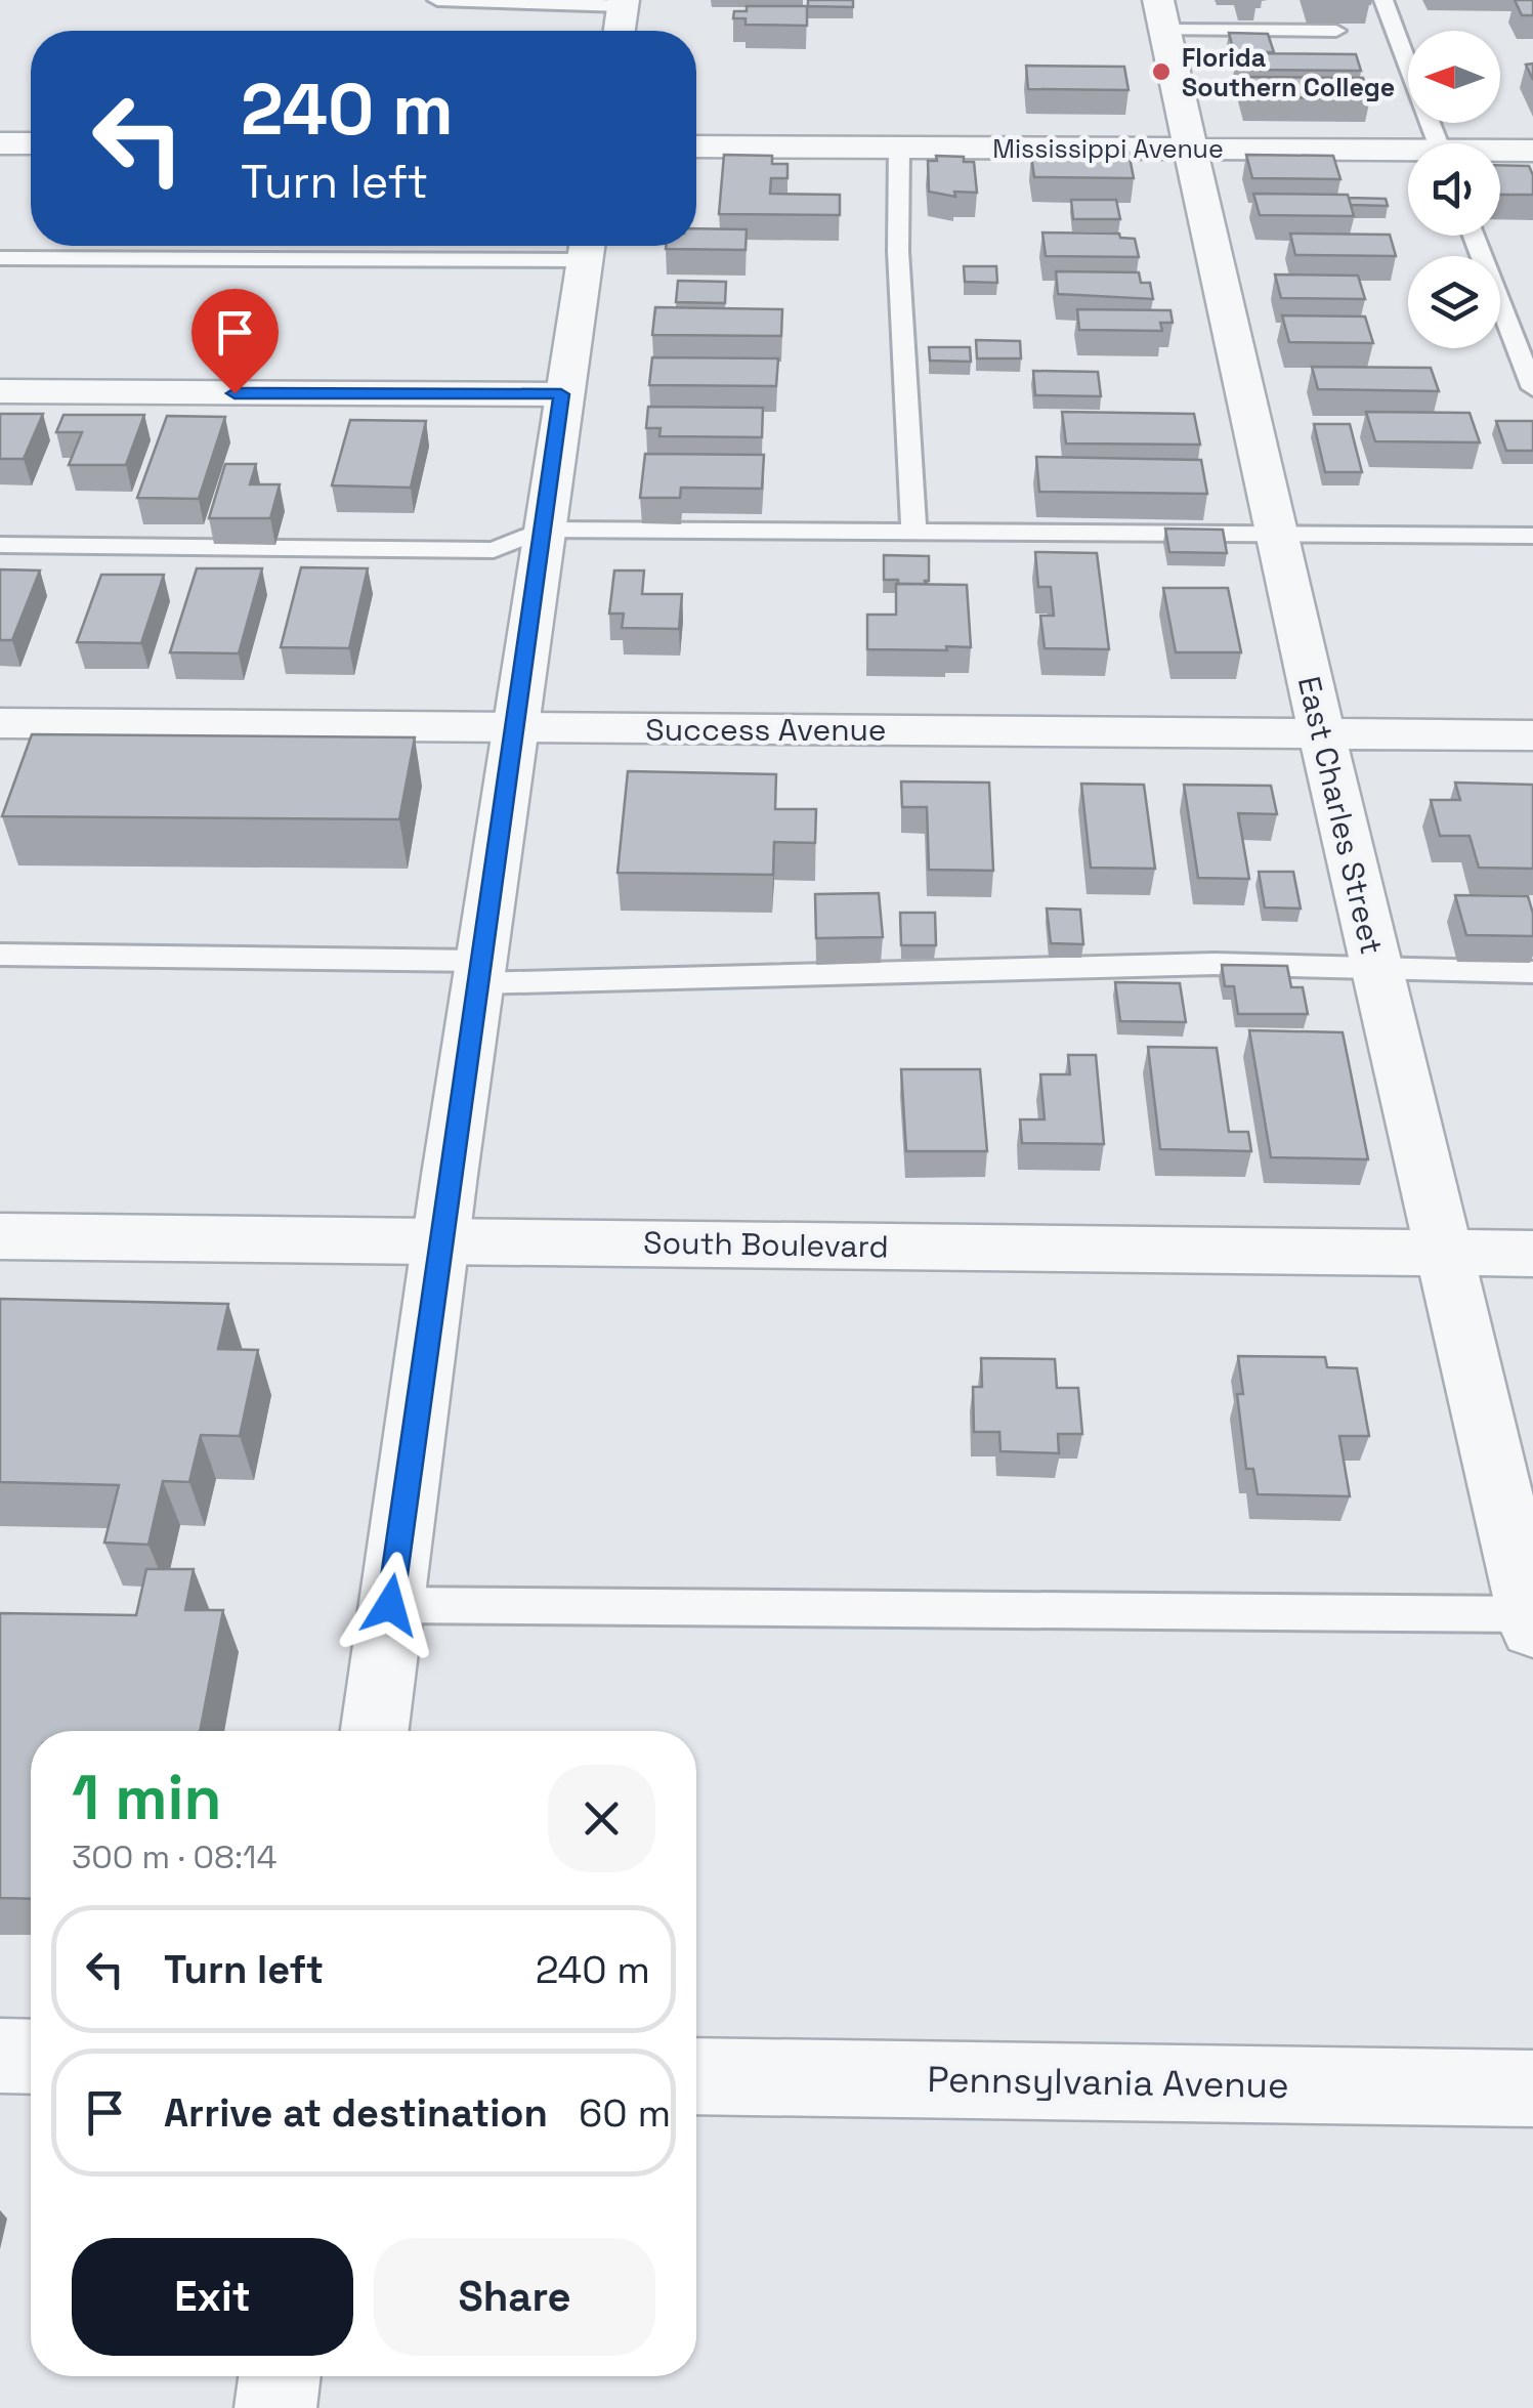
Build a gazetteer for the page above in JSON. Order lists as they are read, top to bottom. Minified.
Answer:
{"streets":{"street":["Mississippi Avenue","Success Avenue","East Charles Street","South Boulevard","Pennsylvania Avenue"]},"crossings":[["Mississippi Avenue","East Charles Street"],["Success Avenue","East Charles Street"],["East Charles Street","South Boulevard"]],"places":["Florida Southern College"],"north":"left","page":{"turn":["240 m","Turn left"],"heading":["1 min","300 m · 08:14"],"list":[{"name":"Turn left","value":"240 m"},{"name":"Arrive at destination","value":"60 m"}],"buttons":["Exit","Share"]}}
